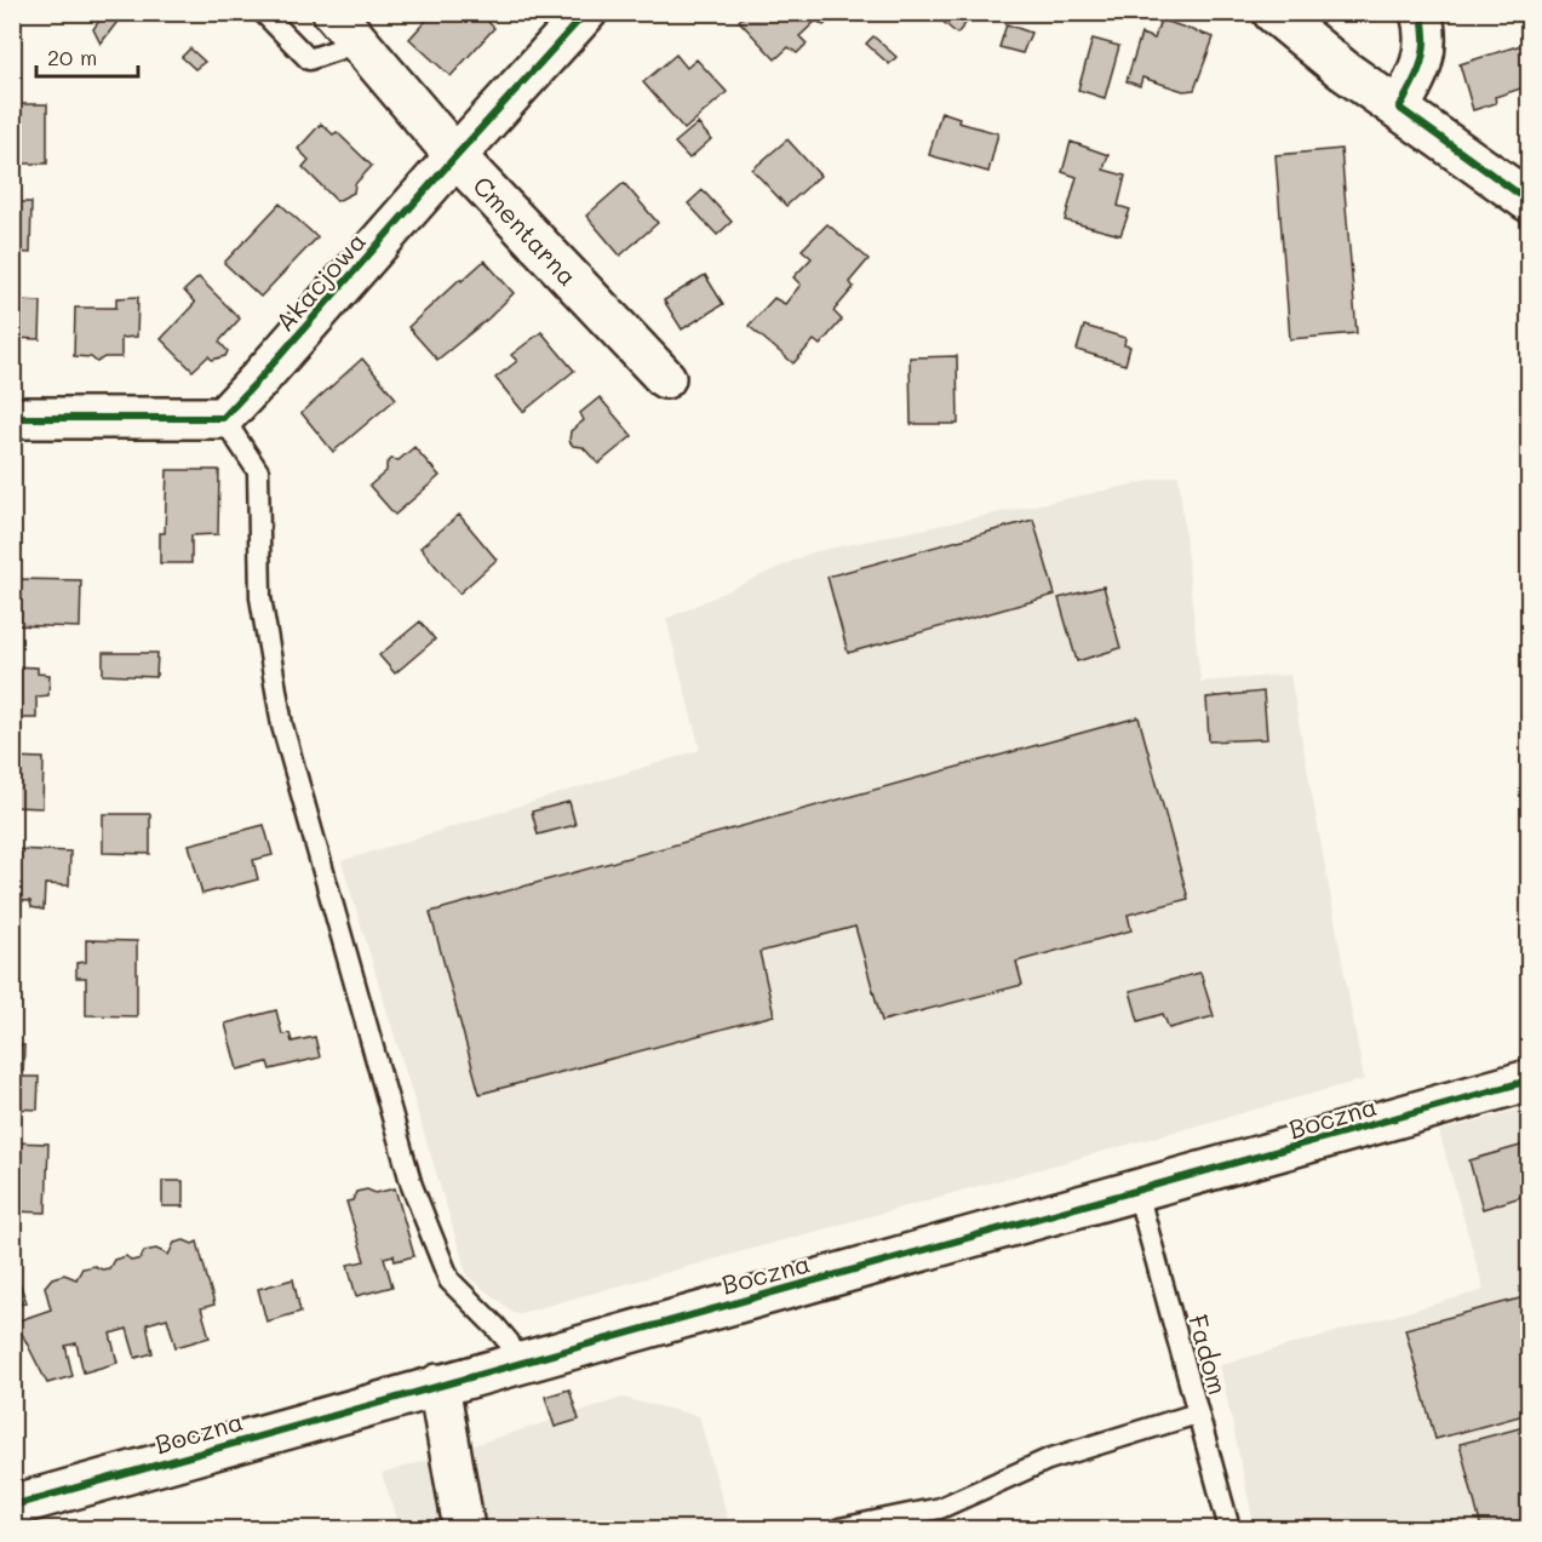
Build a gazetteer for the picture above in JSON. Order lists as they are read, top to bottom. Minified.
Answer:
{"streets":{"street":["Cmentarna","Akacjowa","Boczna"],"lane":["Fadom"]},"crossings":[["Cmentarna","Akacjowa"],["Boczna","Fadom"]],"scale_bar":"20 m"}
